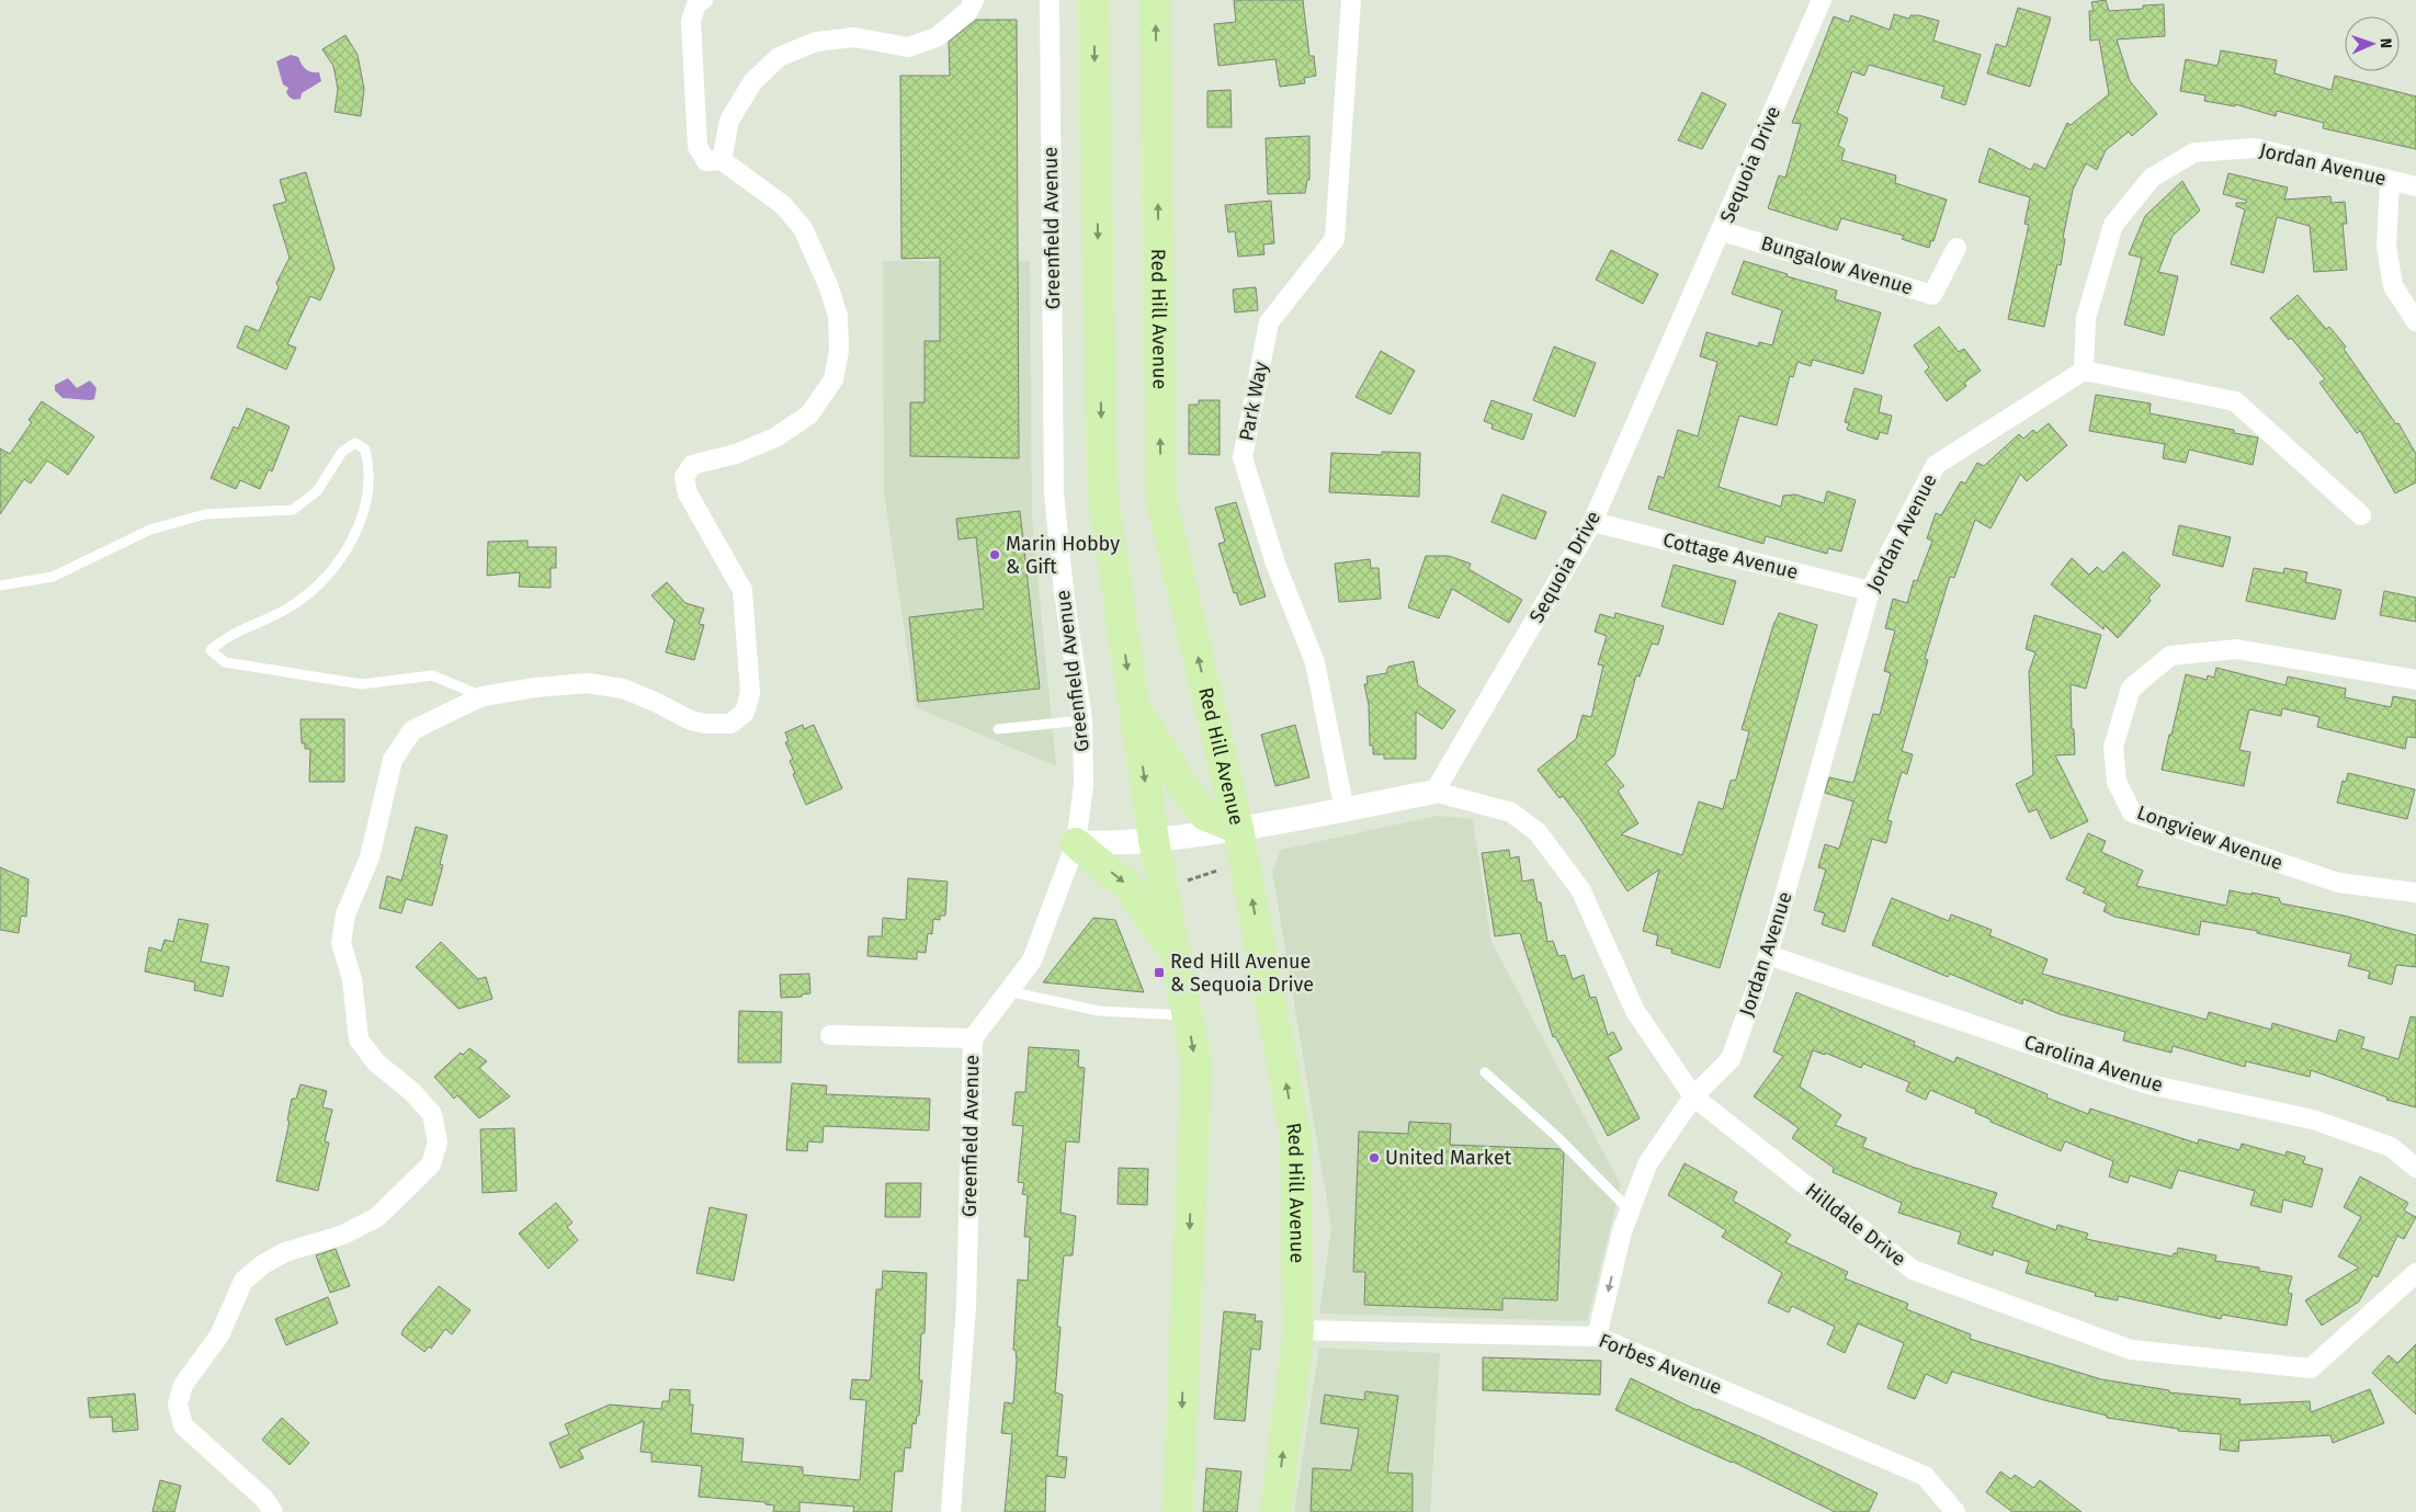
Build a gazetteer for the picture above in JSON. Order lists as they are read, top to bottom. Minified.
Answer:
{"streets":{"main road":["Red Hill Avenue"],"street":["Sequoia Drive","Jordan Avenue","Greenfield Avenue","Bungalow Avenue","Park Way","Cottage Avenue","Longview Avenue","Carolina Avenue","Hilldale Drive","Forbes Avenue"]},"crossings":[["Sequoia Drive","Bungalow Avenue"],["Sequoia Drive","Cottage Avenue"],["Sequoia Drive","Hilldale Drive"],["Jordan Avenue","Cottage Avenue"],["Jordan Avenue","Carolina Avenue"],["Jordan Avenue","Hilldale Drive"],["Jordan Avenue","Forbes Avenue"],["Red Hill Avenue","Forbes Avenue"]],"places":{"other":["Marin Hobby & Gift","United Market"],"transit":["Red Hill Avenue & Sequoia Drive"]},"north":"right"}
